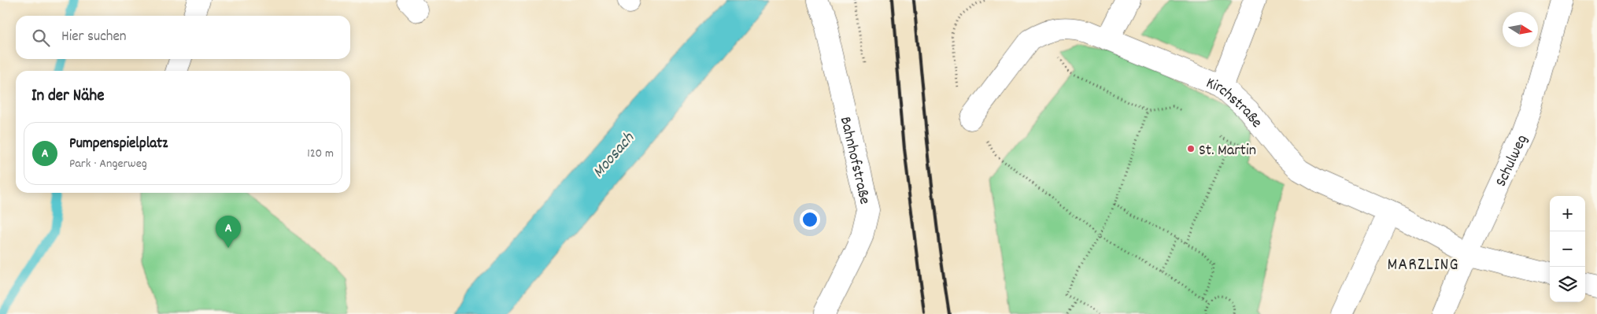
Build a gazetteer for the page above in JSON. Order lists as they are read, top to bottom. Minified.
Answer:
{"streets":{"street":["Kirchstraße","Bahnhofstraße","Schulweg"]},"crossings":[["Kirchstraße","Schulweg"]],"districts":["MARZLING"],"water":["Moosach"],"places":["St. Martin"],"north":"right","page":{"search":"Hier suchen","heading":"In der Nähe","list":[{"mark":"A","name":"Pumpenspielplatz","note":"Park · Angerweg","value":"120 m"}],"map_buttons":["+","−"],"pins":"A"}}
